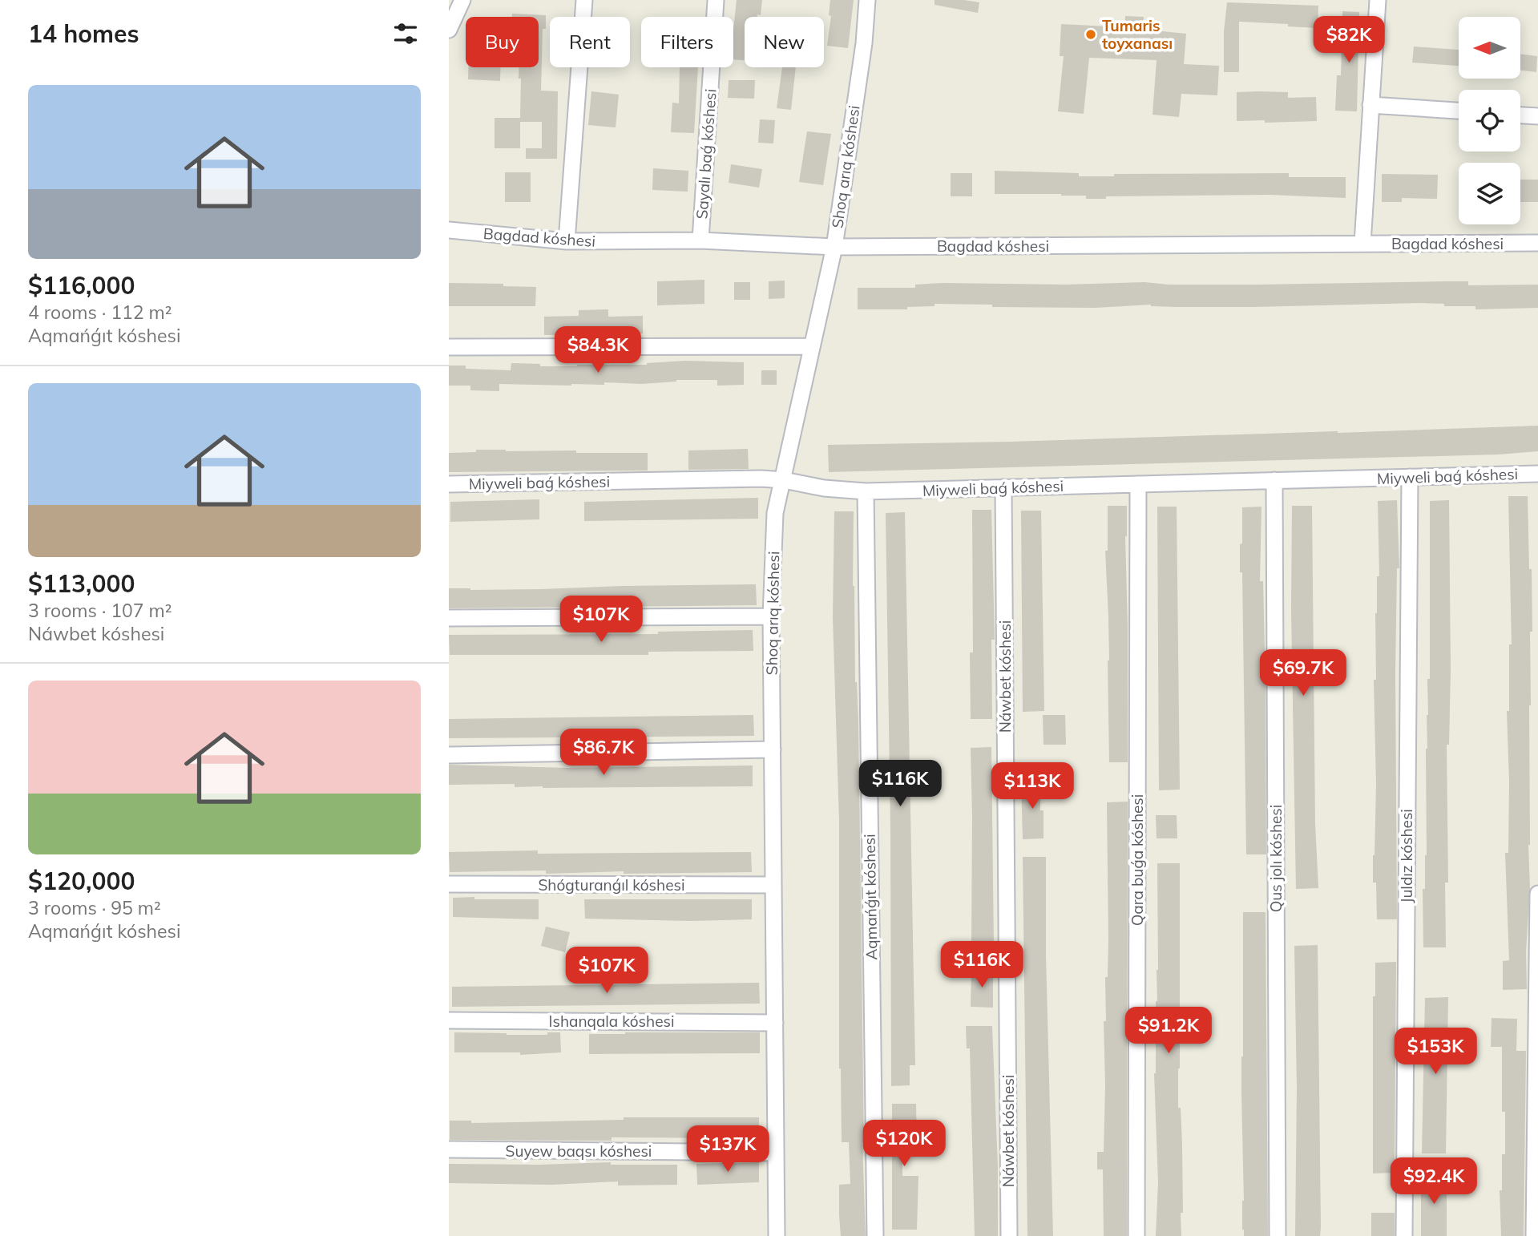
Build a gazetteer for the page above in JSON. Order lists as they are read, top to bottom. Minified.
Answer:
{"streets":{"street":["Sayalı baǵ kóshesi","Shoq arıq kóshesi","Bagdad kóshesi","Miyweli baǵ kóshesi","Náwbet kóshesi","Juldız kóshesi","Qus jolı kóshesi","Qara buǵa kóshesi","Shógturanǵıl kóshesi","Aqmańǵıt kóshesi","Ishanqala kóshesi","Suyew baqsı kóshesi"]},"crossings":[["Sayalı baǵ kóshesi","Bagdad kóshesi"],["Shoq arıq kóshesi","Bagdad kóshesi"],["Shoq arıq kóshesi","Miyweli baǵ kóshesi"],["Shoq arıq kóshesi","Shógturanǵıl kóshesi"],["Shoq arıq kóshesi","Ishanqala kóshesi"],["Shoq arıq kóshesi","Suyew baqsı kóshesi"],["Miyweli baǵ kóshesi","Náwbet kóshesi"],["Miyweli baǵ kóshesi","Juldız kóshesi"],["Miyweli baǵ kóshesi","Qus jolı kóshesi"],["Miyweli baǵ kóshesi","Qara buǵa kóshesi"],["Miyweli baǵ kóshesi","Aqmańǵıt kóshesi"]],"places":["Tumaris toyxanası"],"north":"left","page":{"heading":"14 homes","price":["$82K","$84.3K","$107K","$69.7K","$86.7K","$116K","$113K","$116K","$107K","$91.2K","$153K","$120K","$137K","$92.4K"],"chip":["Buy","Rent","Filters","New"],"list":[{"name":"$116,000","note":"4 rooms · 112 m² · Aqmańǵıt kóshesi"},{"name":"$113,000","note":"3 rooms · 107 m² · Náwbet kóshesi"},{"name":"$120,000","note":"3 rooms · 95 m² · Aqmańǵıt kóshesi"}]}}
